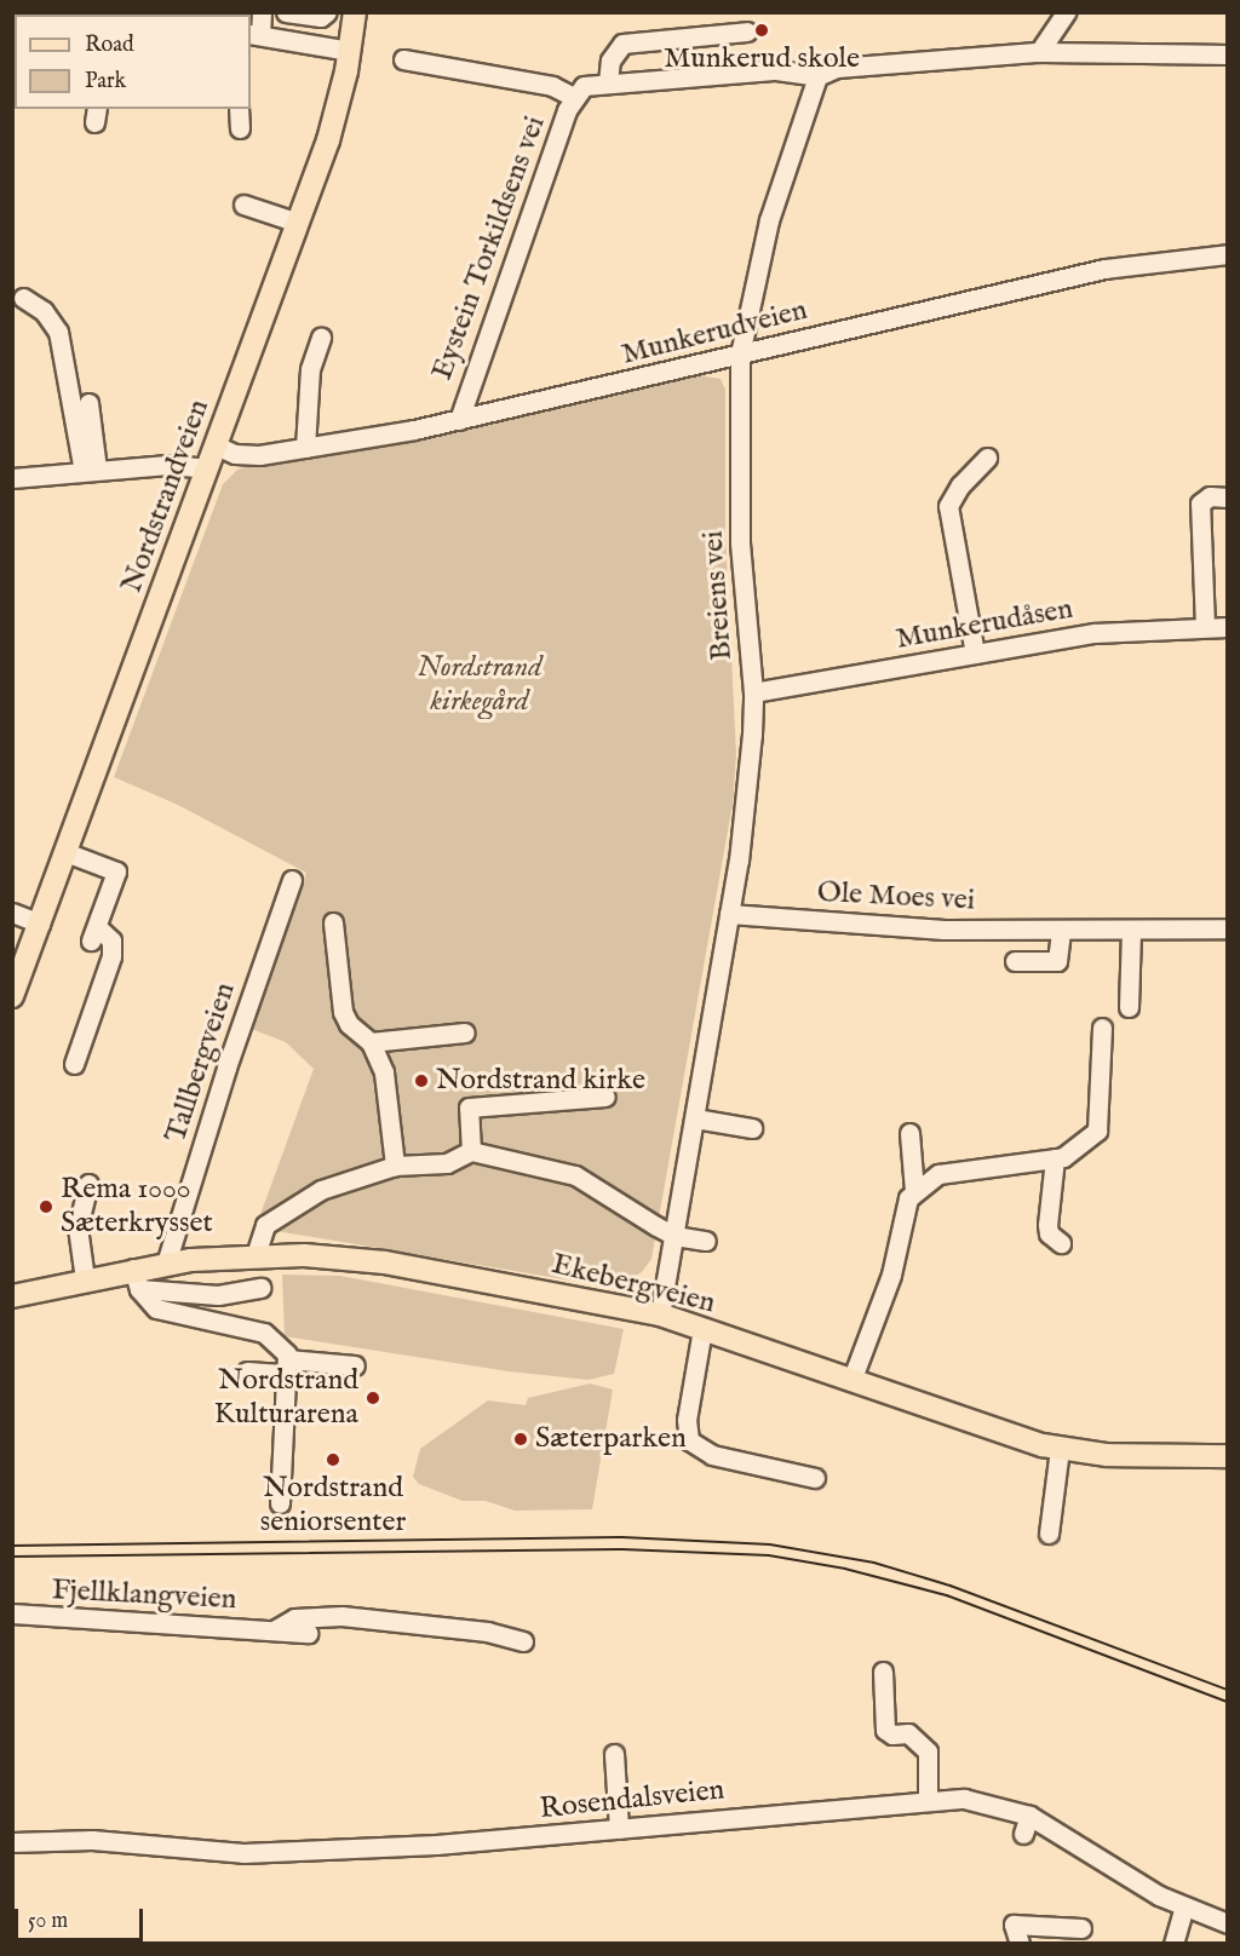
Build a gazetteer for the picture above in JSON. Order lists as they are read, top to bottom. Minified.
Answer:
{"streets":{"main road":["Nordstrandveien","Ekebergveien"],"street":["Eystein Torkildsens vei","Munkerudveien","Breiens vei","Munkerudåsen","Ole Moes vei","Tallbergveien","Fjellklangveien","Rosendalsveien"]},"crossings":[["Eystein Torkildsens vei","Munkerudveien"],["Munkerudveien","Nordstrandveien"],["Munkerudveien","Breiens vei"],["Breiens vei","Munkerudåsen"],["Breiens vei","Ole Moes vei"],["Breiens vei","Ekebergveien"],["Tallbergveien","Ekebergveien"]],"parks":["Nordstrand kirkegård"],"places":["Munkerud skole","Nordstrand kirke","Rema 1000 Sæterkrysset","Nordstrand Kulturarena","Sæterparken","Nordstrand seniorsenter"],"legend":["Road","Park"],"scale_bar":"50 m"}
